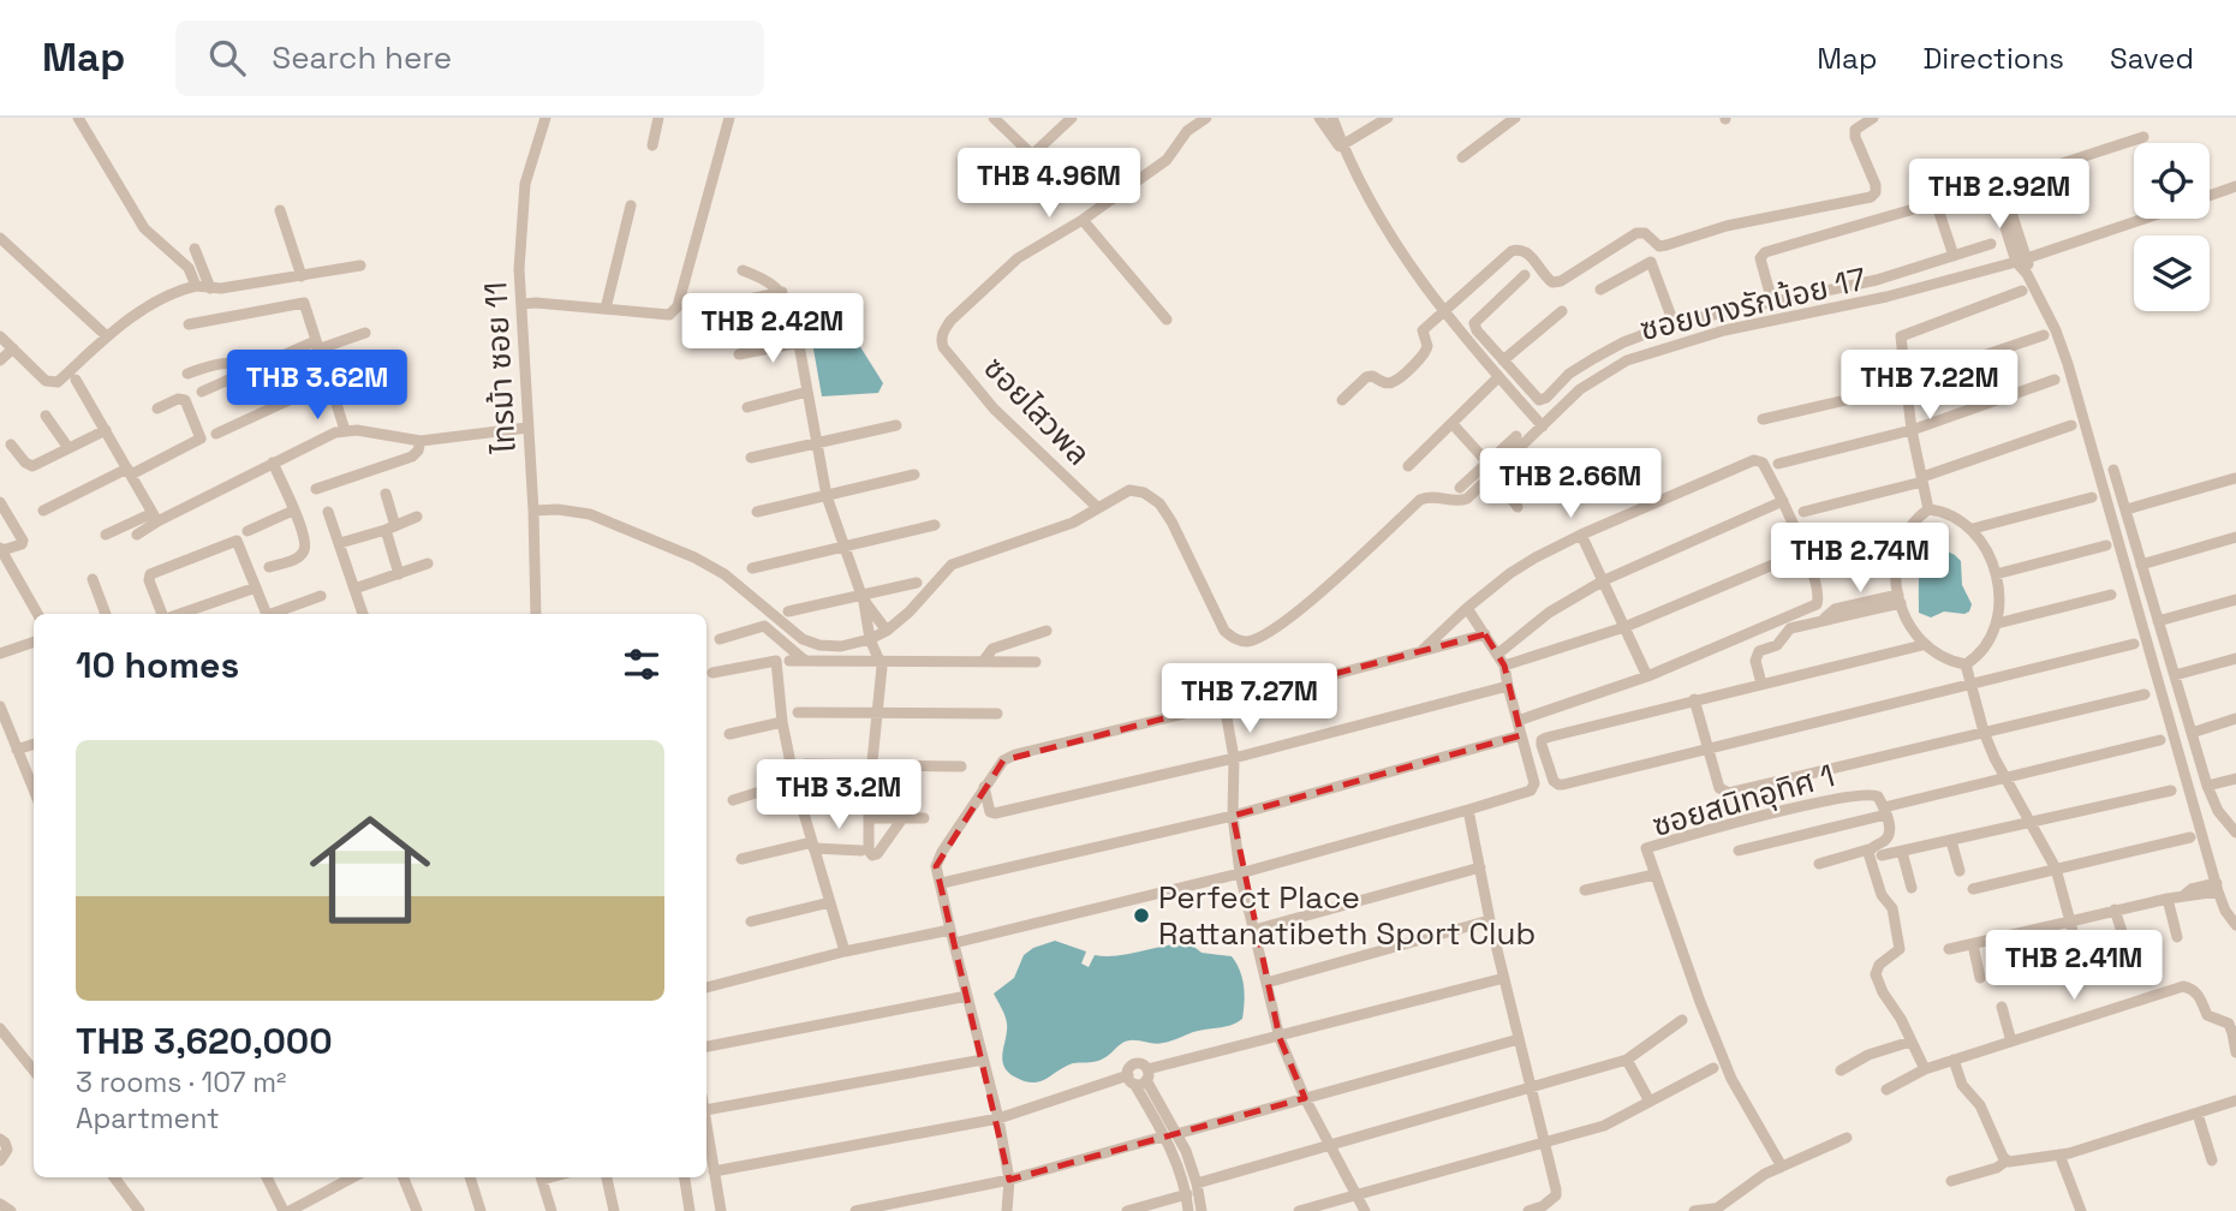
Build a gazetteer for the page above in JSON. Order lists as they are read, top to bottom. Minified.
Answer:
{"streets":{"street":["ซอยบางรักน้อย 17","ไทรม้า ซอย 11","ซอยไสวพล","ซอยสนิทอุทิศ 1"]},"crossings":[["ซอยบางรักน้อย 17","ไทรม้า ซอย 11"],["ซอยบางรักน้อย 17","ซอยไสวพล"]],"places":["Perfect Place Rattanatibeth Sport Club"],"page":{"header":"Map","search":"Search here","nav":["Map","Directions","Saved"],"price":["THB 4.96M","THB 2.92M","THB 2.42M","THB 3.62M","THB 7.22M","THB 2.66M","THB 2.74M","THB 7.27M","THB 3.2M","THB 2.41M"],"heading":"10 homes","list":[{"name":"THB 3,620,000","note":"3 rooms · 107 m² · Apartment"}]}}
